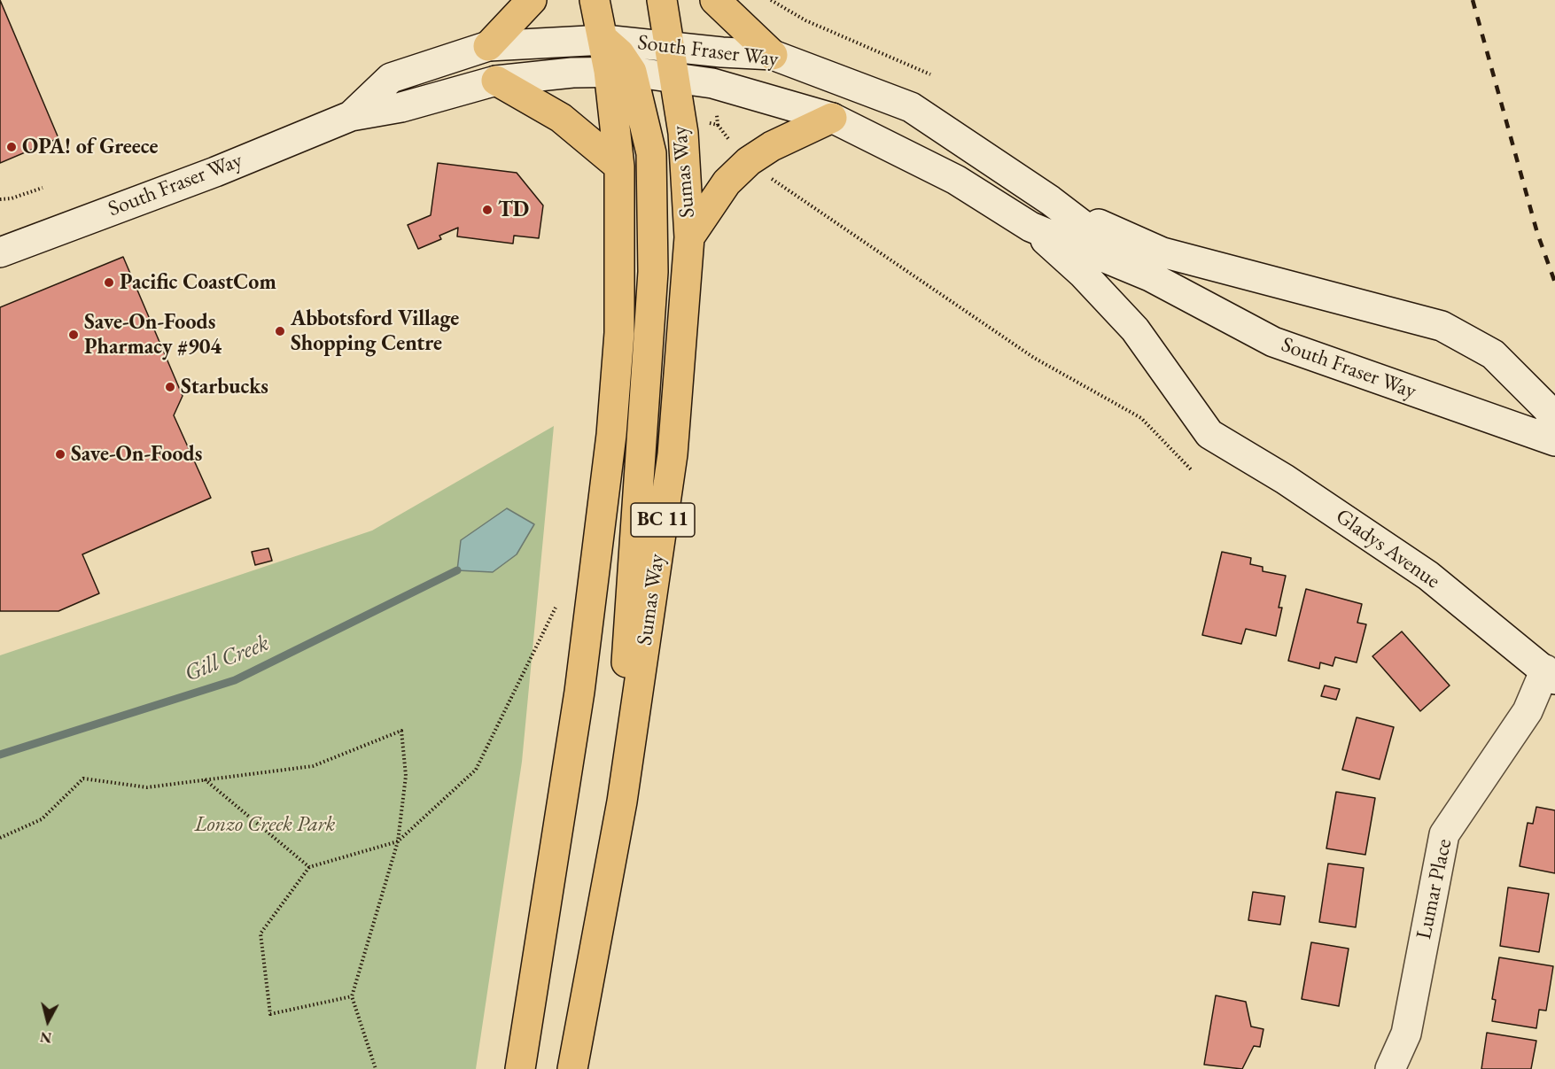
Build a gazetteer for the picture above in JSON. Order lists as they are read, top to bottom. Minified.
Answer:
{"streets":{"highway":["Sumas Way","BC 11"],"main road":["South Fraser Way","Gladys Avenue","Lumar Place"]},"crossings":[["South Fraser Way","Sumas Way"],["South Fraser Way","BC 11"],["South Fraser Way","Gladys Avenue"],["Gladys Avenue","Lumar Place"]],"water":["Gill Creek"],"parks":["Lonzo Creek Park"],"places":["OPA! of Greece","TD","Pacific CoastCom","Abbotsford Village Shopping Centre","Save-On-Foods Pharmacy #904","Starbucks","Save-On-Foods"],"north":"bottom"}
